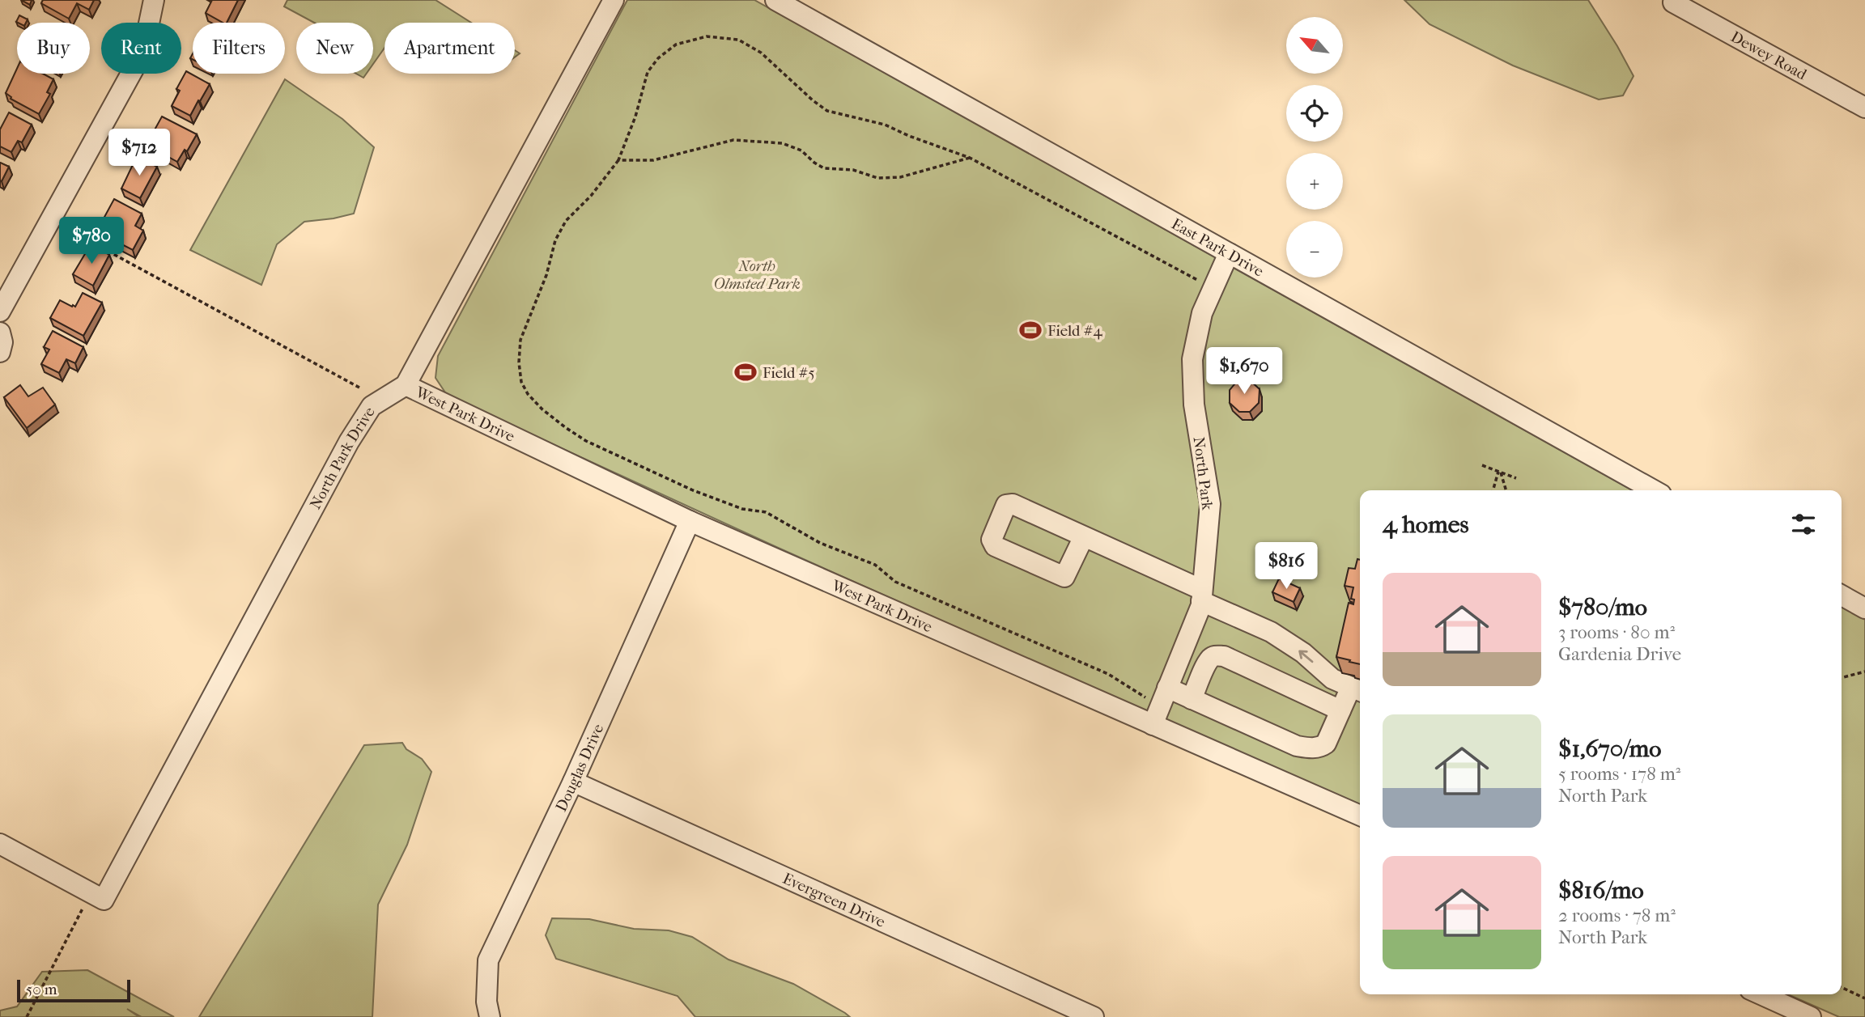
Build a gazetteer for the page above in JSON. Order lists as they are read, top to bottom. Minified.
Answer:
{"streets":{"street":["Dewey Road","East Park Drive","West Park Drive","North Park Drive","North Park","Douglas Drive","Evergreen Drive"]},"crossings":[["East Park Drive","North Park"],["West Park Drive","North Park Drive"],["West Park Drive","North Park"],["West Park Drive","Douglas Drive"],["Douglas Drive","Evergreen Drive"]],"parks":["North Olmsted Park"],"places":{"sports":["Field #4","Field #5"]},"scale_bar":"50 m","north":"top left","page":{"map_buttons":["+","−"],"chip":["Buy","Rent","Filters","New","Apartment"],"price":["$712","$780","$1,670","$816"],"heading":"4 homes","list":[{"name":"$780/mo","note":"3 rooms · 80 m² · Gardenia Drive"},{"name":"$1,670/mo","note":"5 rooms · 178 m² · North Park"},{"name":"$816/mo","note":"2 rooms · 78 m² · North Park"}],"scale":"50 m"}}
